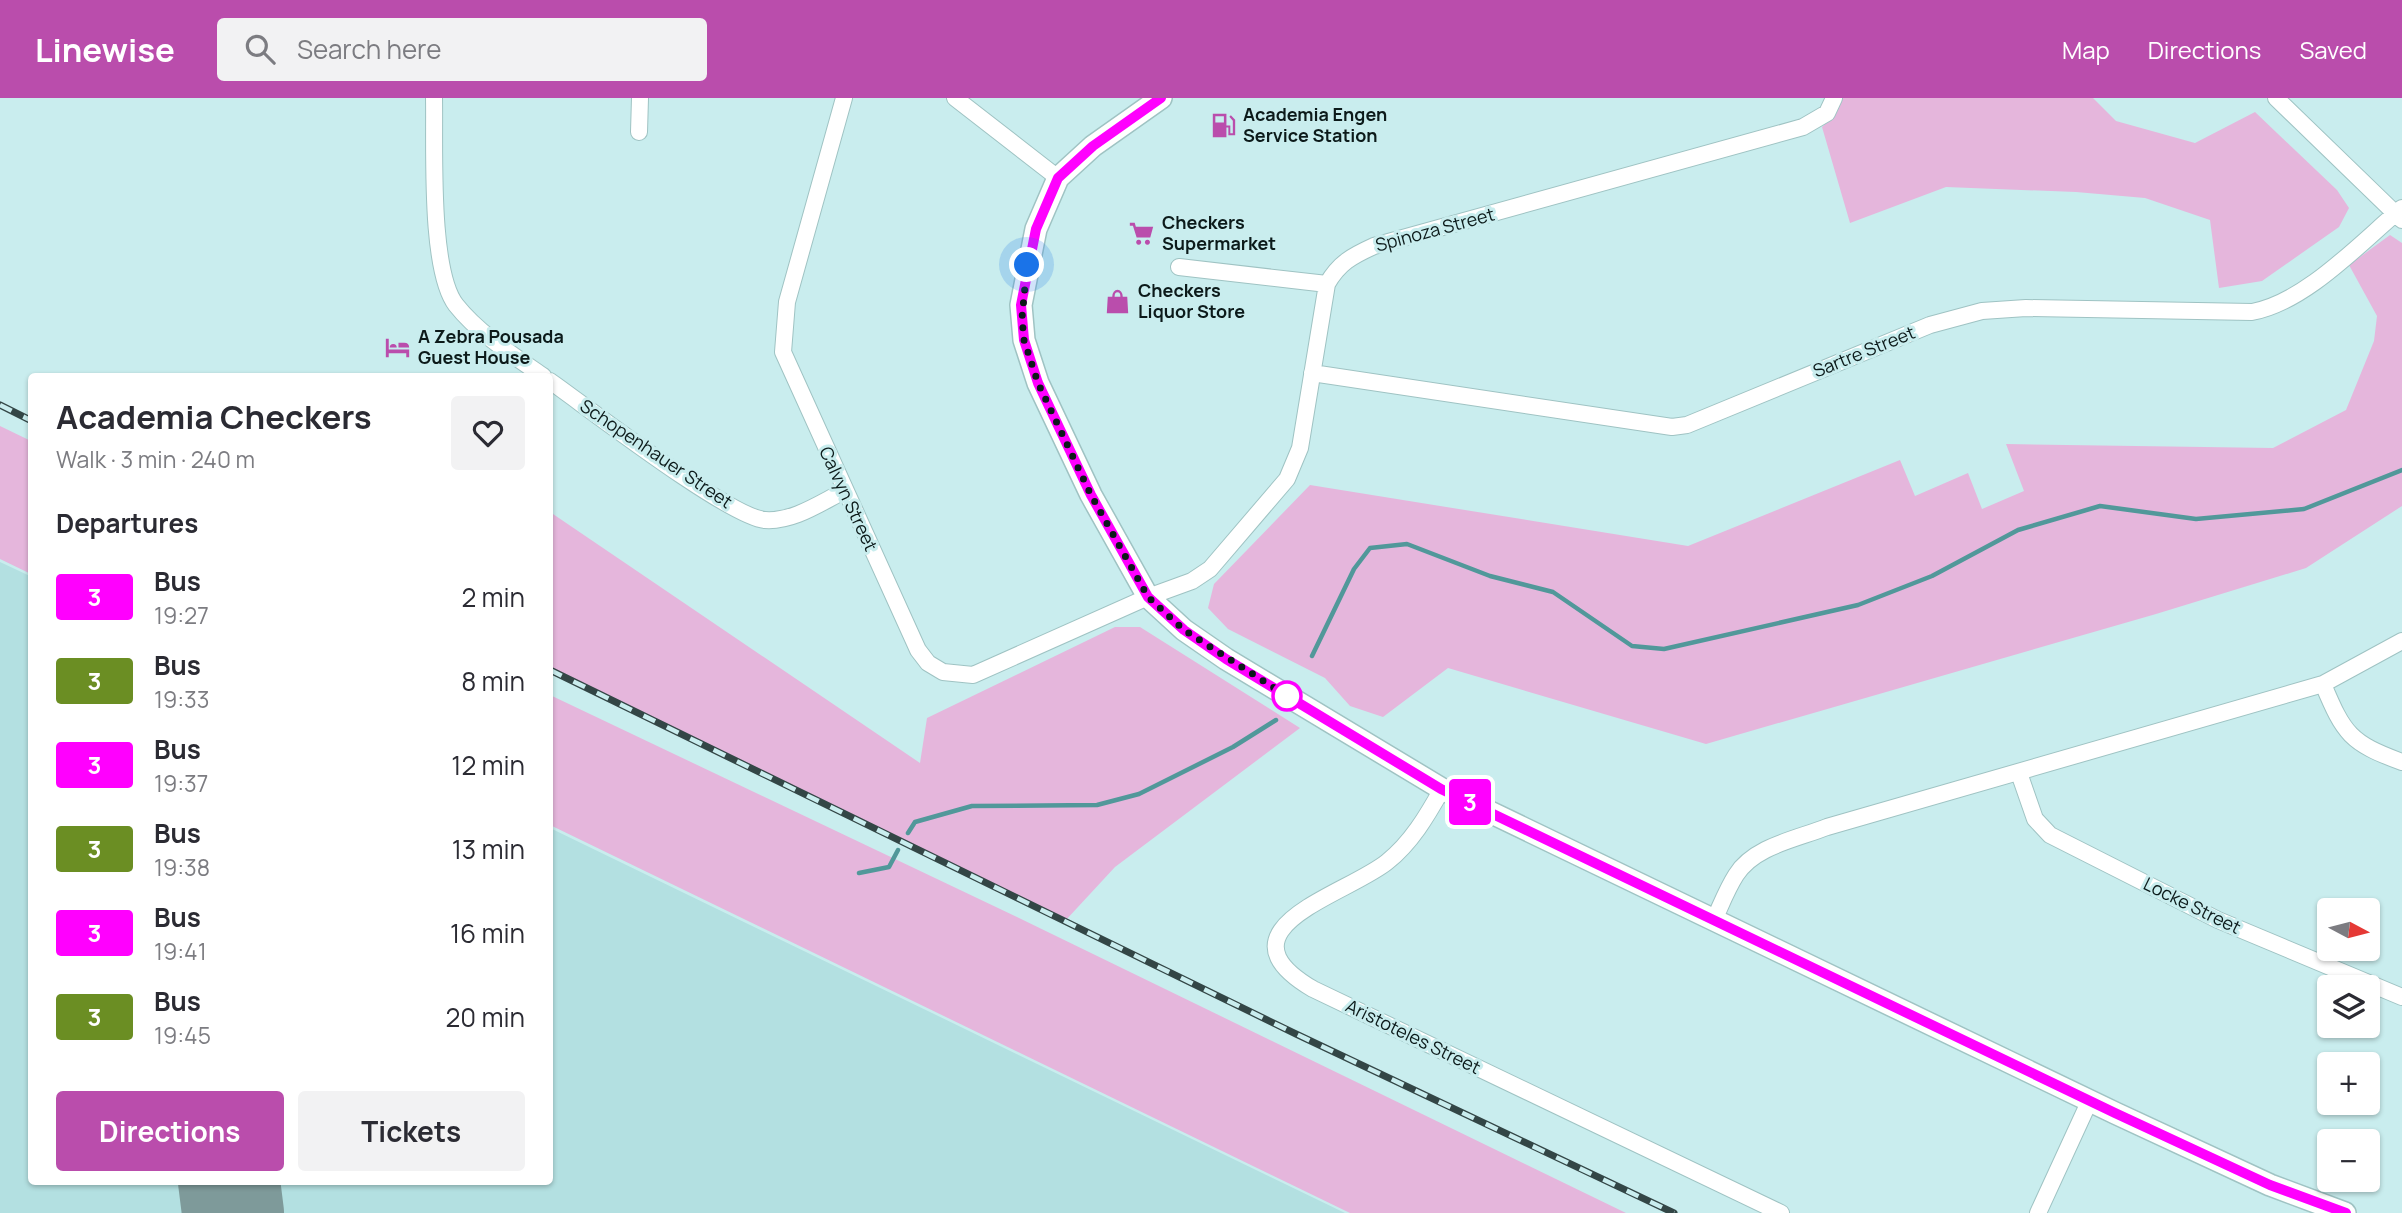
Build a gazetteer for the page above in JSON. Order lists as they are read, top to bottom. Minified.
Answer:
{"streets":{"street":["Spinoza Street","Sartre Street","Schopenhauer Street","Calvyn Street","Locke Street","Aristoteles Street"]},"crossings":[["Schopenhauer Street","Calvyn Street"]],"places":{"fuel station":["Academia Engen Service Station"],"supermarket":["Checkers Supermarket"],"shop":["Checkers Liquor Store"],"hotel":["A Zebra Pousada Guest House"]},"lines":["bus line 3"],"north":"right","page":{"header":"Linewise","search":"Search here","nav":["Map","Directions","Saved"],"on_map":"3","heading":[["Academia Checkers","Walk · 3 min · 240 m"],"Departures"],"list":[{"mark":"3","name":"Bus","note":"19:27","value":"2 min"},{"mark":"3","name":"Bus","note":"19:33","value":"8 min"},{"mark":"3","name":"Bus","note":"19:37","value":"12 min"},{"mark":"3","name":"Bus","note":"19:38","value":"13 min"},{"mark":"3","name":"Bus","note":"19:41","value":"16 min"},{"mark":"3","name":"Bus","note":"19:45","value":"20 min"}],"map_buttons":["+","−"],"buttons":["Directions","Tickets"]}}
